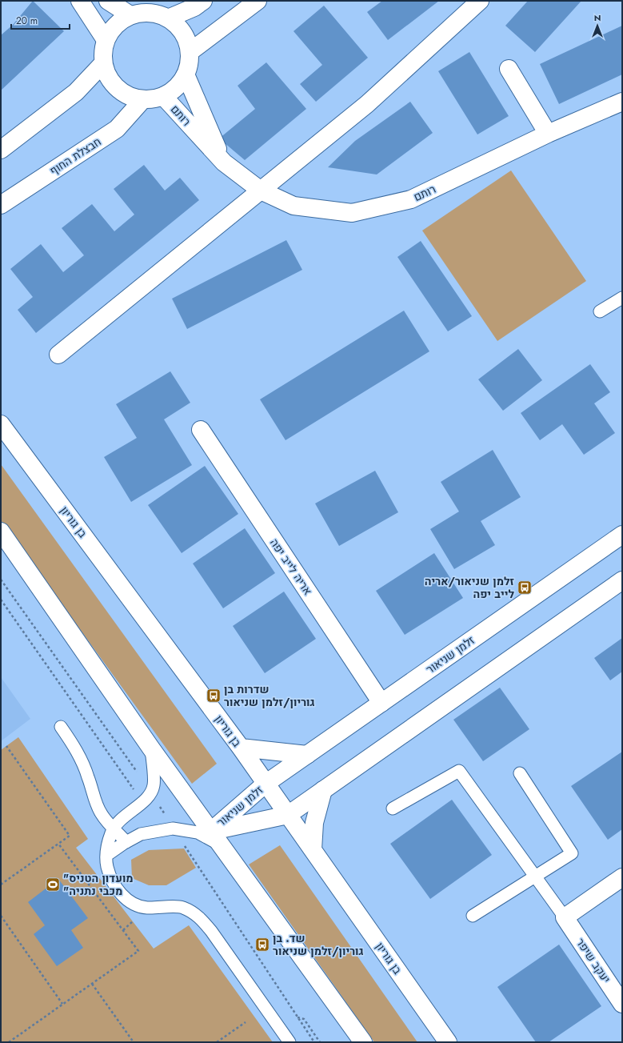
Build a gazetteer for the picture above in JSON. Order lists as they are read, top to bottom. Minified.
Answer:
{"streets":{"street":["רותם","חבצלת החוף","בן גוריון","אריה לייב יפה","זלמן שניאור","יעקב שיפר"]},"crossings":[["רותם","חבצלת החוף"],["בן גוריון","זלמן שניאור"],["אריה לייב יפה","זלמן שניאור"]],"places":{"bus stop":["זלמן שניאור/אריה לייב יפה","שדרות בן גוריון/זלמן שניאור","שד. בן גוריון/זלמן שניאור"],"sports":["\"מועדון הטניס \"מכבי נתניה"]},"scale_bar":"20 m","north":"top"}
